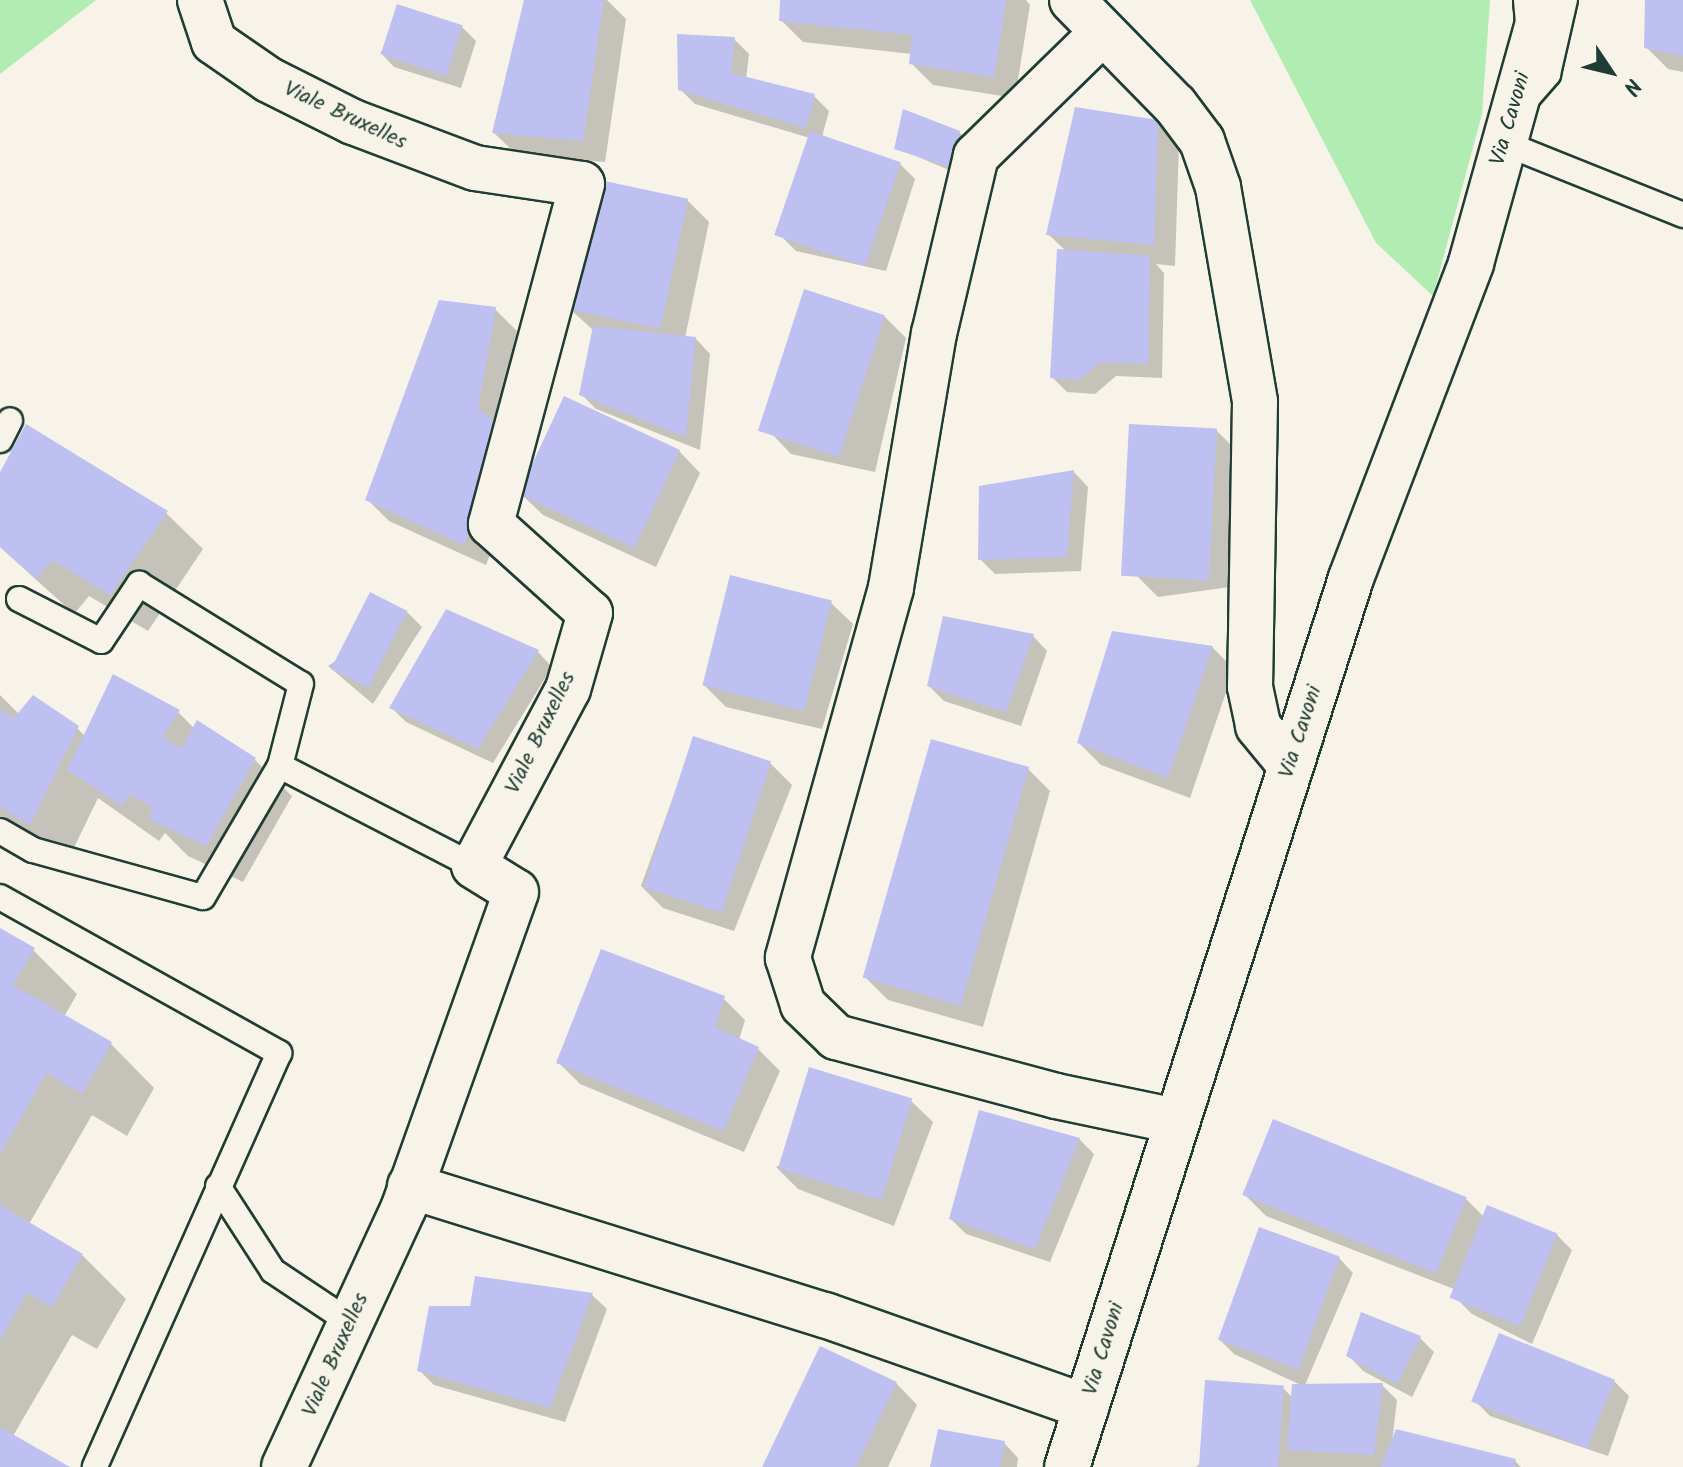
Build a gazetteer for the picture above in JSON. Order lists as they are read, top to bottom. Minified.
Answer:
{"streets":{"street":["Viale Bruxelles","Via Cavoni"]},"north":"bottom right"}
